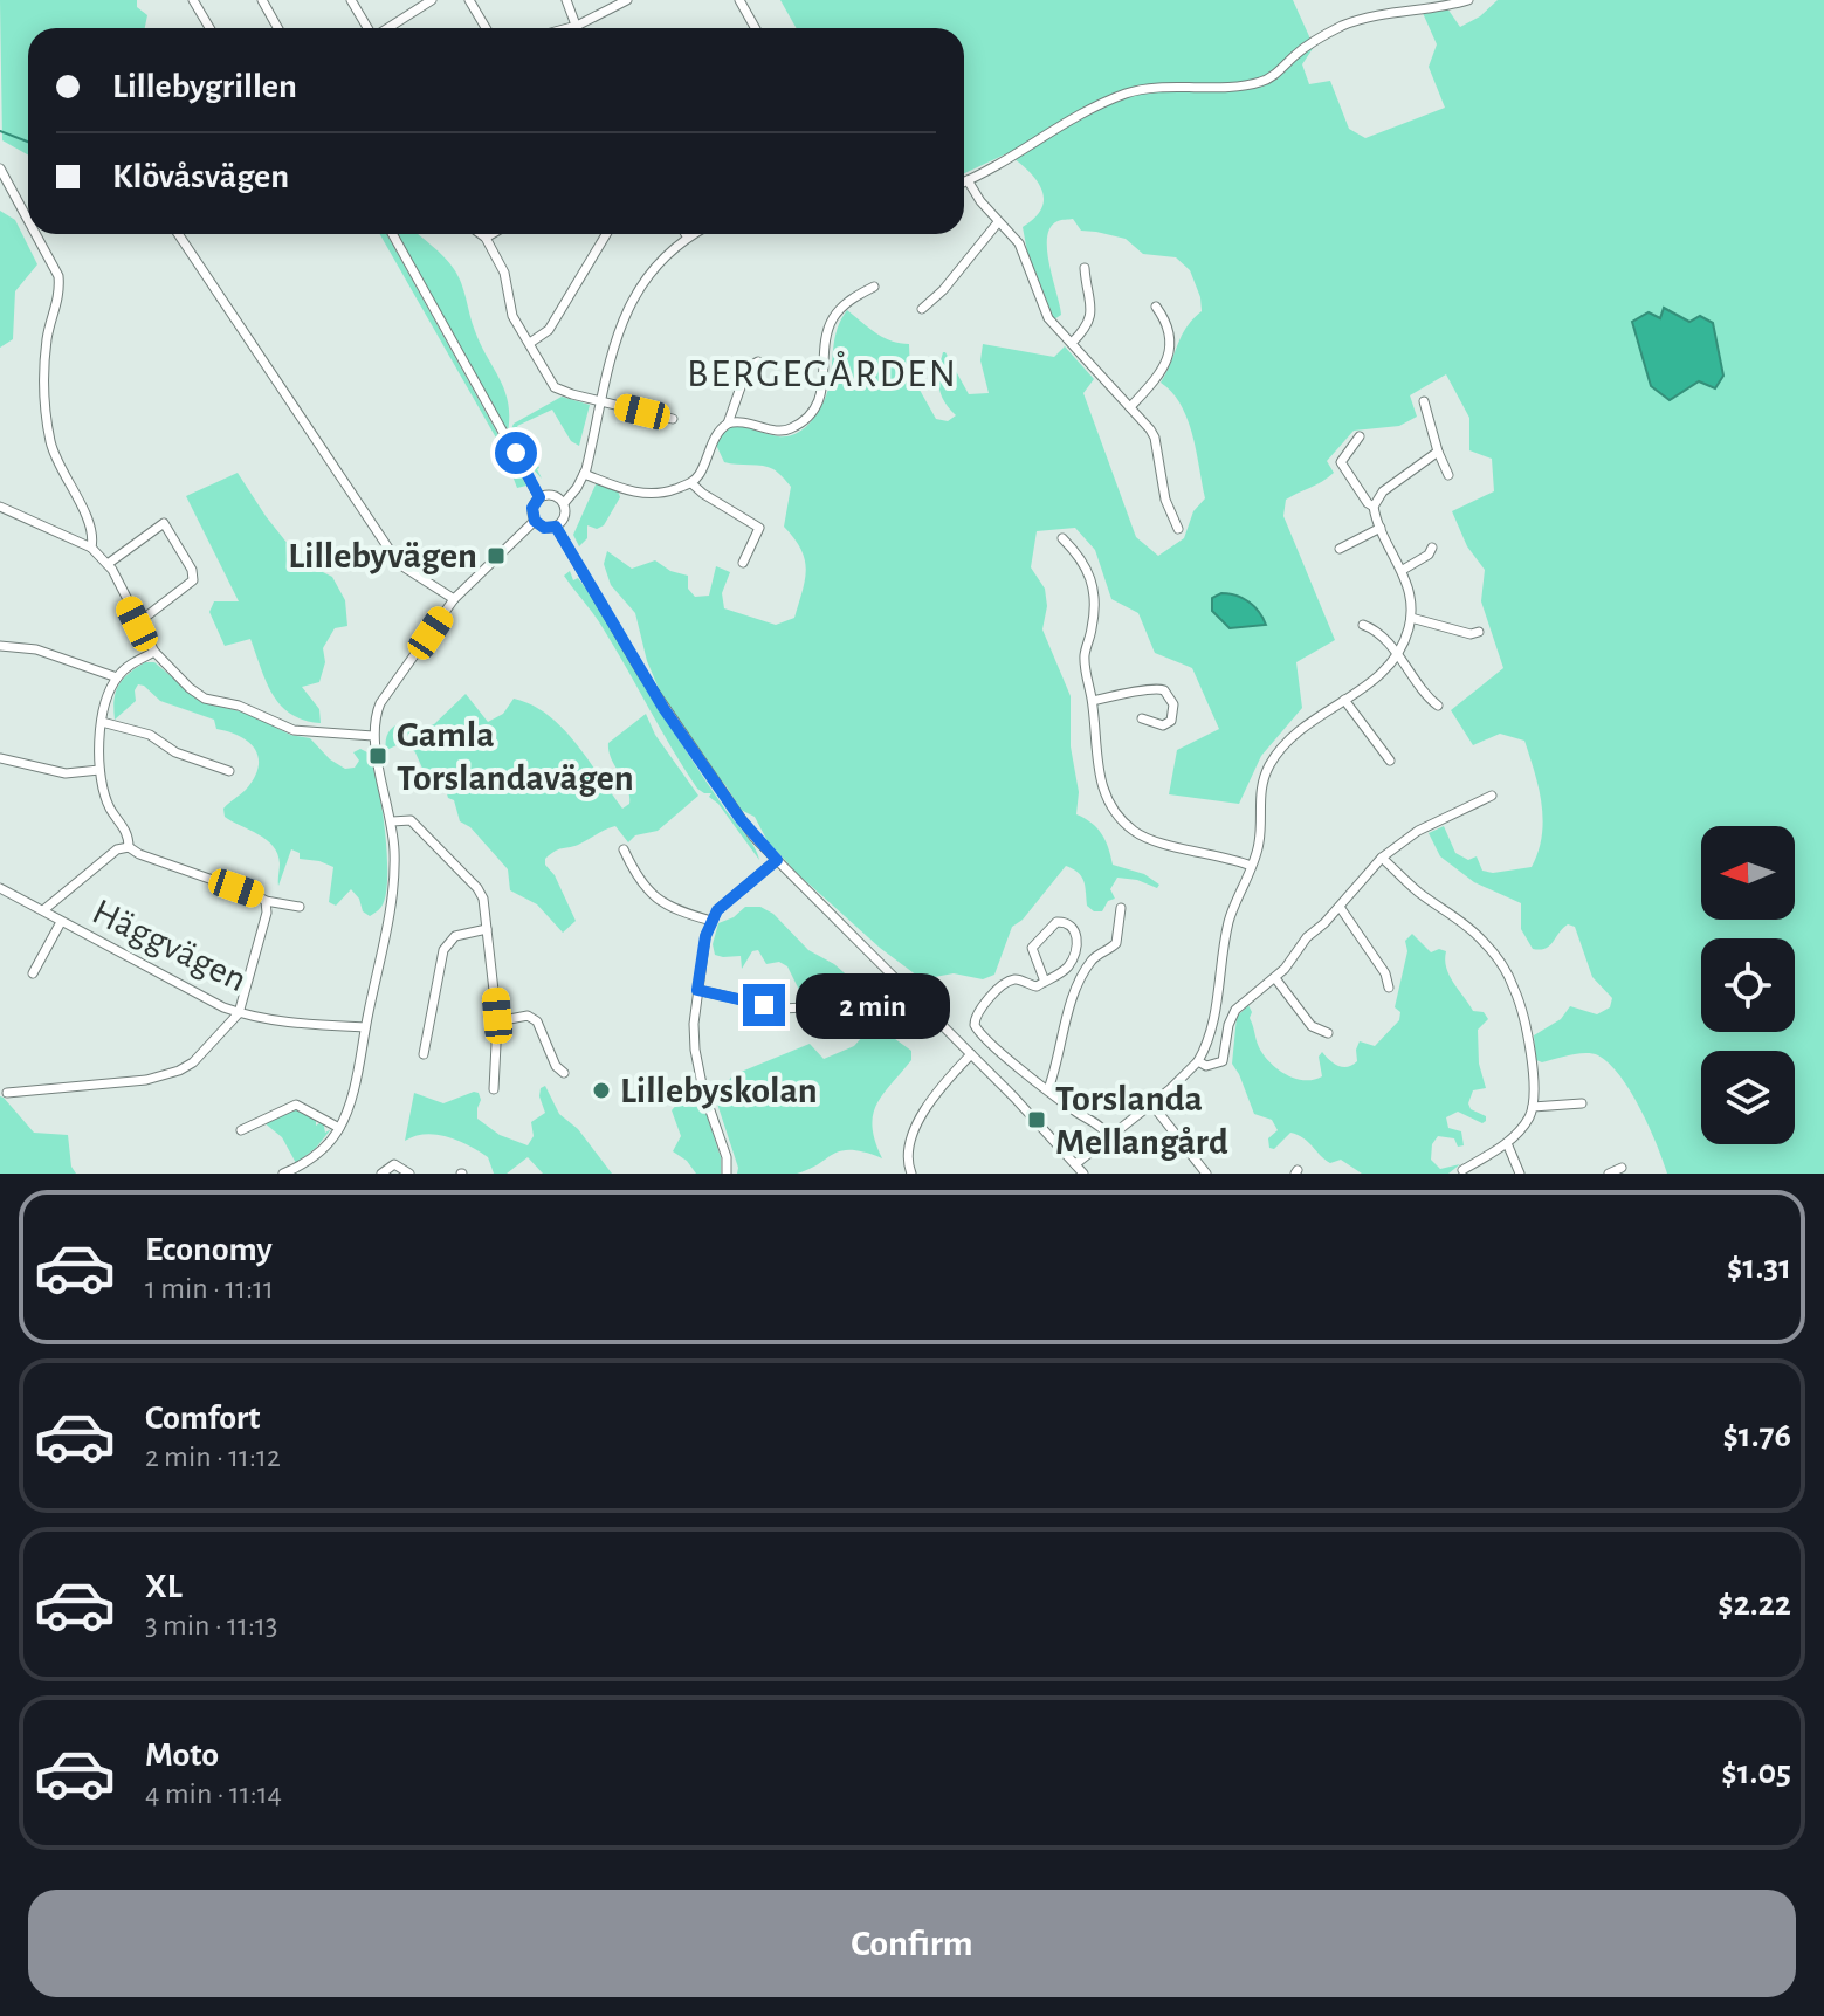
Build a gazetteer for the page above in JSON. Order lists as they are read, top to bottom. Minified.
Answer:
{"streets":{"street":["Häggvägen"]},"districts":["BERGEGÅRDEN"],"places":{"transit":["Lillebyvägen","Gamla Torslandavägen","Torslanda Mellangård"],"other":["Lillebyskolan"]},"north":"left","page":{"banner":["Lillebygrillen","Klövåsvägen"],"bubble":"2 min","list":[{"name":"Economy","note":"1 min · 11:11","value":"$1.31"},{"name":"Comfort","note":"2 min · 11:12","value":"$1.76"},{"name":"XL","note":"3 min · 11:13","value":"$2.22"},{"name":"Moto","note":"4 min · 11:14","value":"$1.05"}],"buttons":"Confirm"}}
